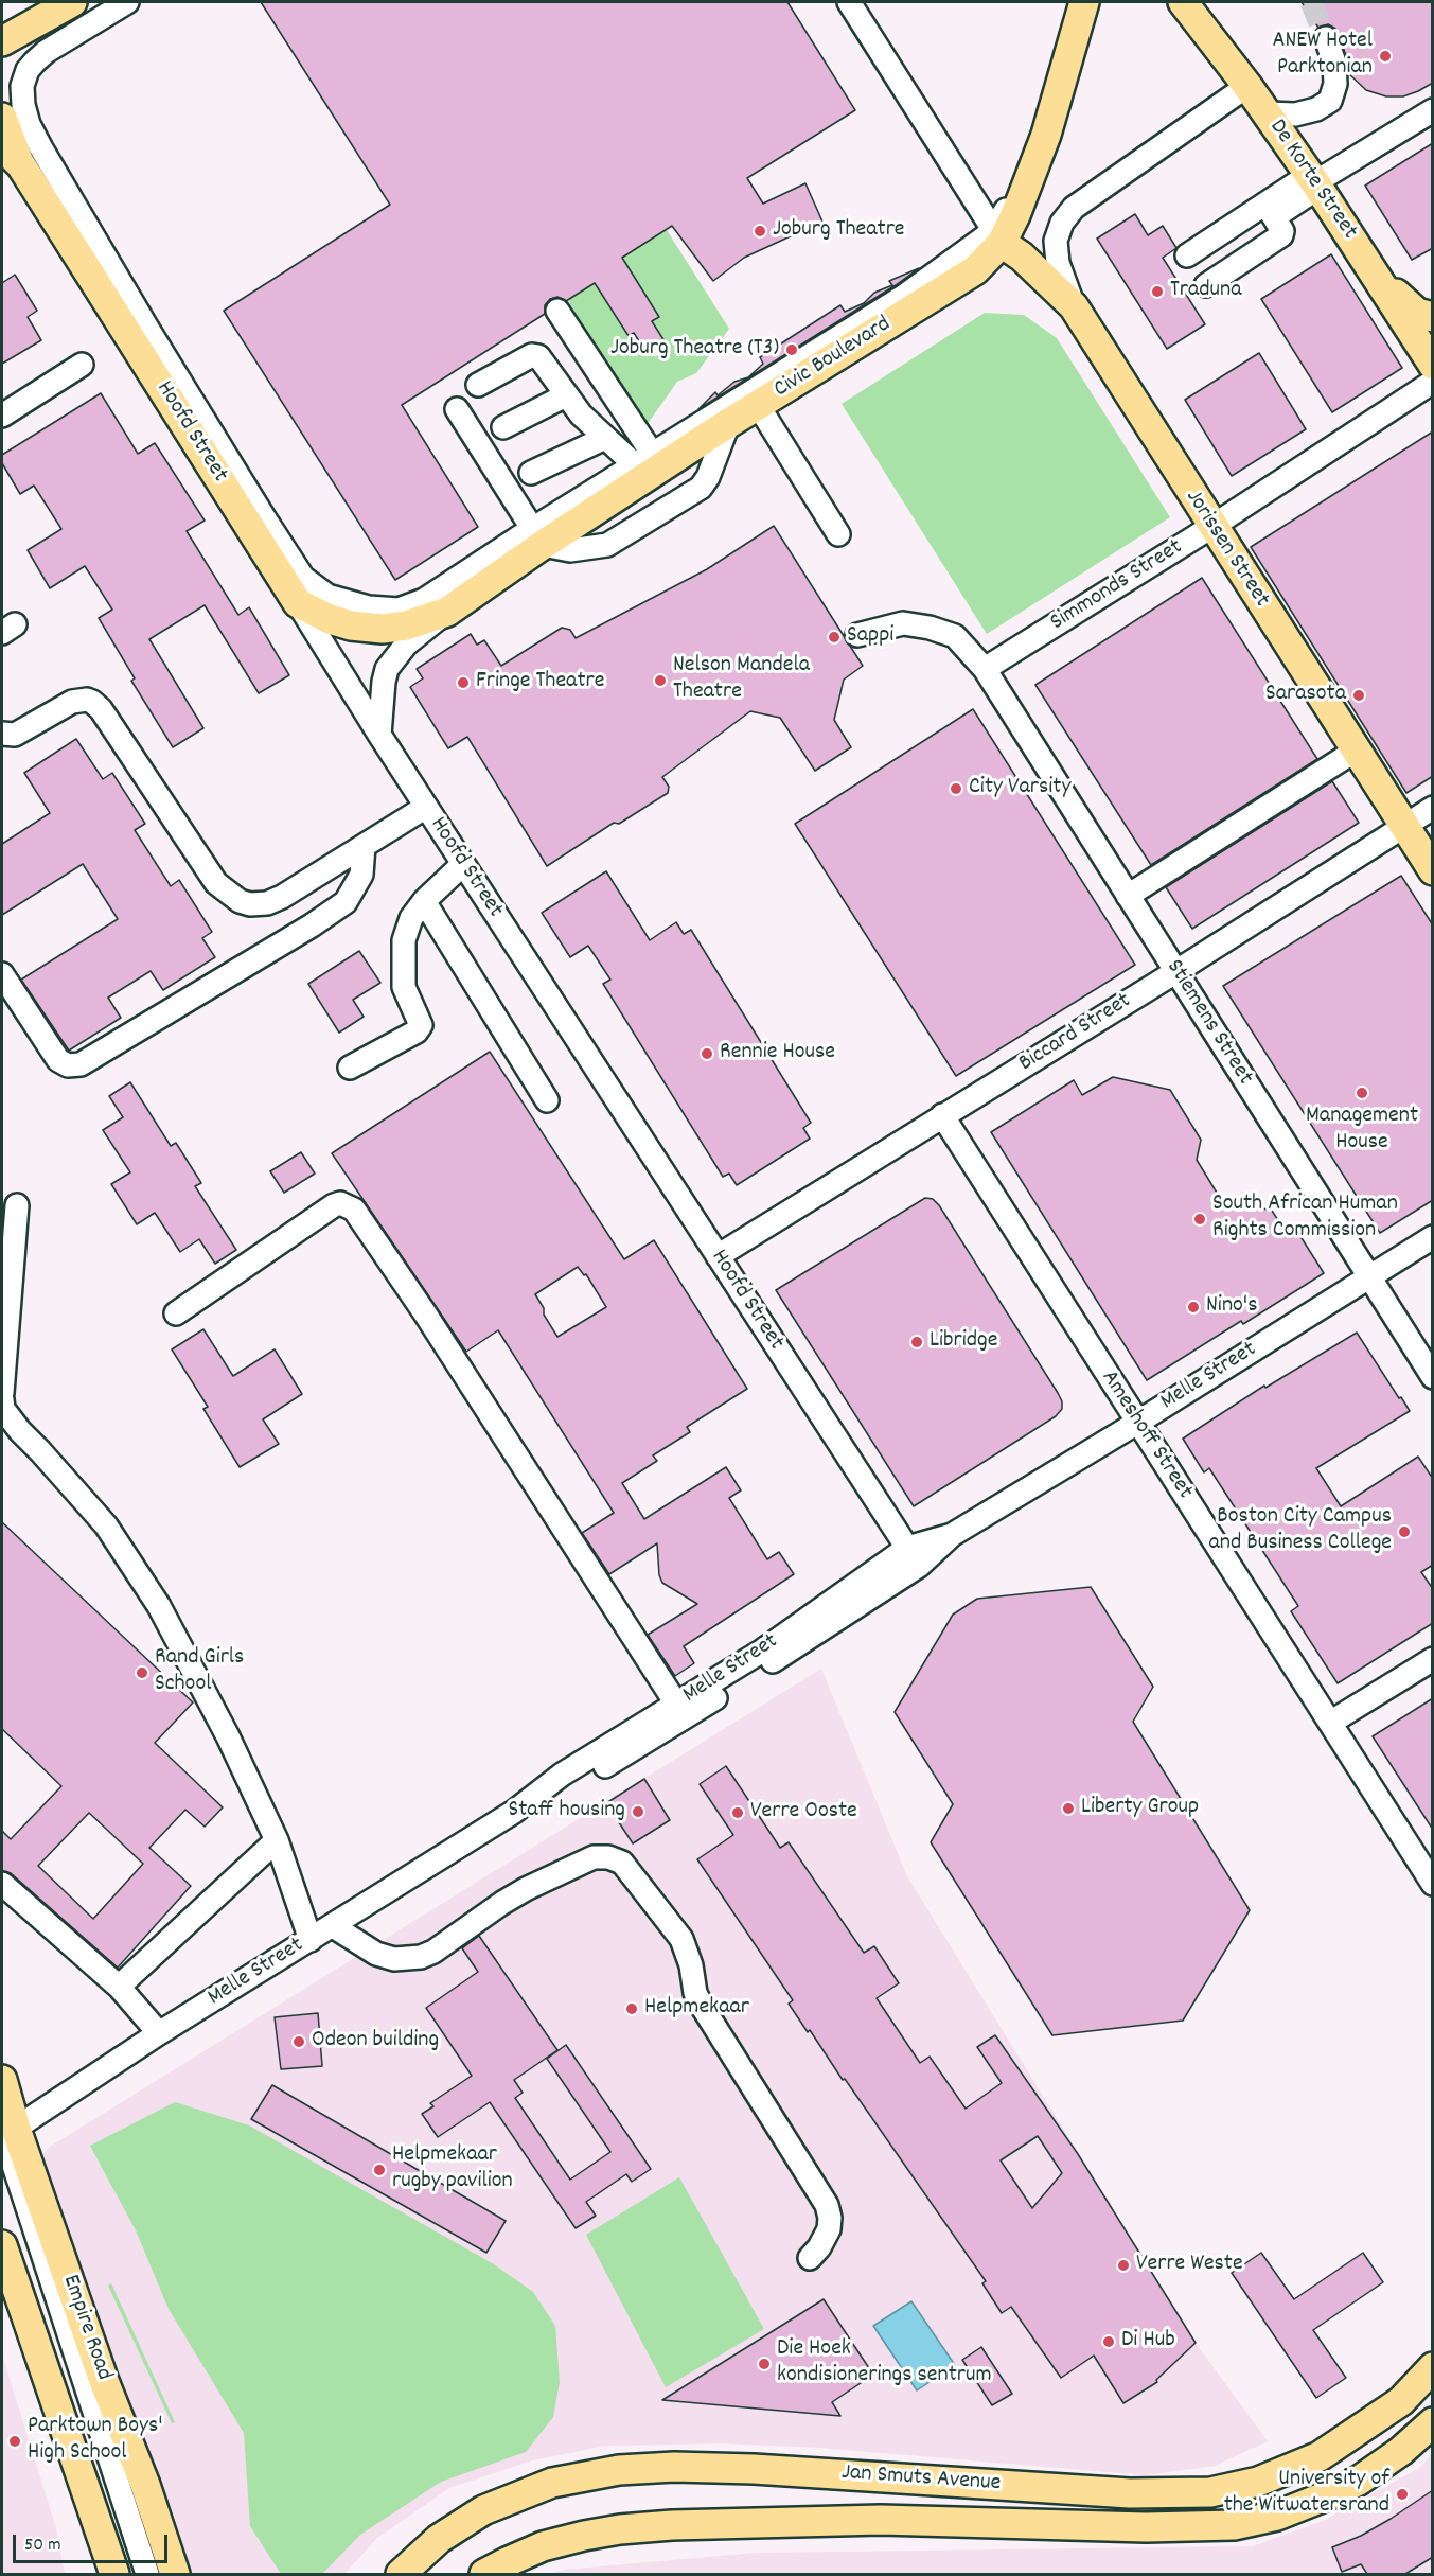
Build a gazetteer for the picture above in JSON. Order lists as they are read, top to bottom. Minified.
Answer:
{"streets":{"main road":["De Korte Street","Civic Boulevard","Hoofd Street","Jorissen Street","Empire Road","Jan Smuts Avenue"],"street":["Simmonds Street","Stiemens Street","Biccard Street","Melle Street","Ameshoff Street"]},"crossings":[["Civic Boulevard","Hoofd Street"],["Civic Boulevard","Jorissen Street"],["Hoofd Street","Biccard Street"],["Hoofd Street","Melle Street"],["Jorissen Street","Simmonds Street"],["Jorissen Street","Biccard Street"],["Simmonds Street","Stiemens Street"],["Stiemens Street","Biccard Street"],["Stiemens Street","Melle Street"],["Biccard Street","Ameshoff Street"],["Melle Street","Ameshoff Street"],["Melle Street","Empire Road"]],"places":["ANEW Hotel Parktonian","Joburg Theatre","Traduna","Joburg Theatre (T3)","Sappi","Nelson Mandela Theatre","Fringe Theatre","Sarasota","City Varsity","Rennie House","Management House","South African Human Rights Commission","Nino's","Libridge","Boston City Campus and Business College","Rand Girls School","Liberty Group","Staff housing","Verre Ooste","Helpmekaar","Odeon building","Helpmekaar rugby pavilion","Verre Weste","Di Hub","Die Hoek kondisionerings sentrum","Parktown Boys' High School","University of the Witwatersrand"],"scale_bar":"50 m"}
